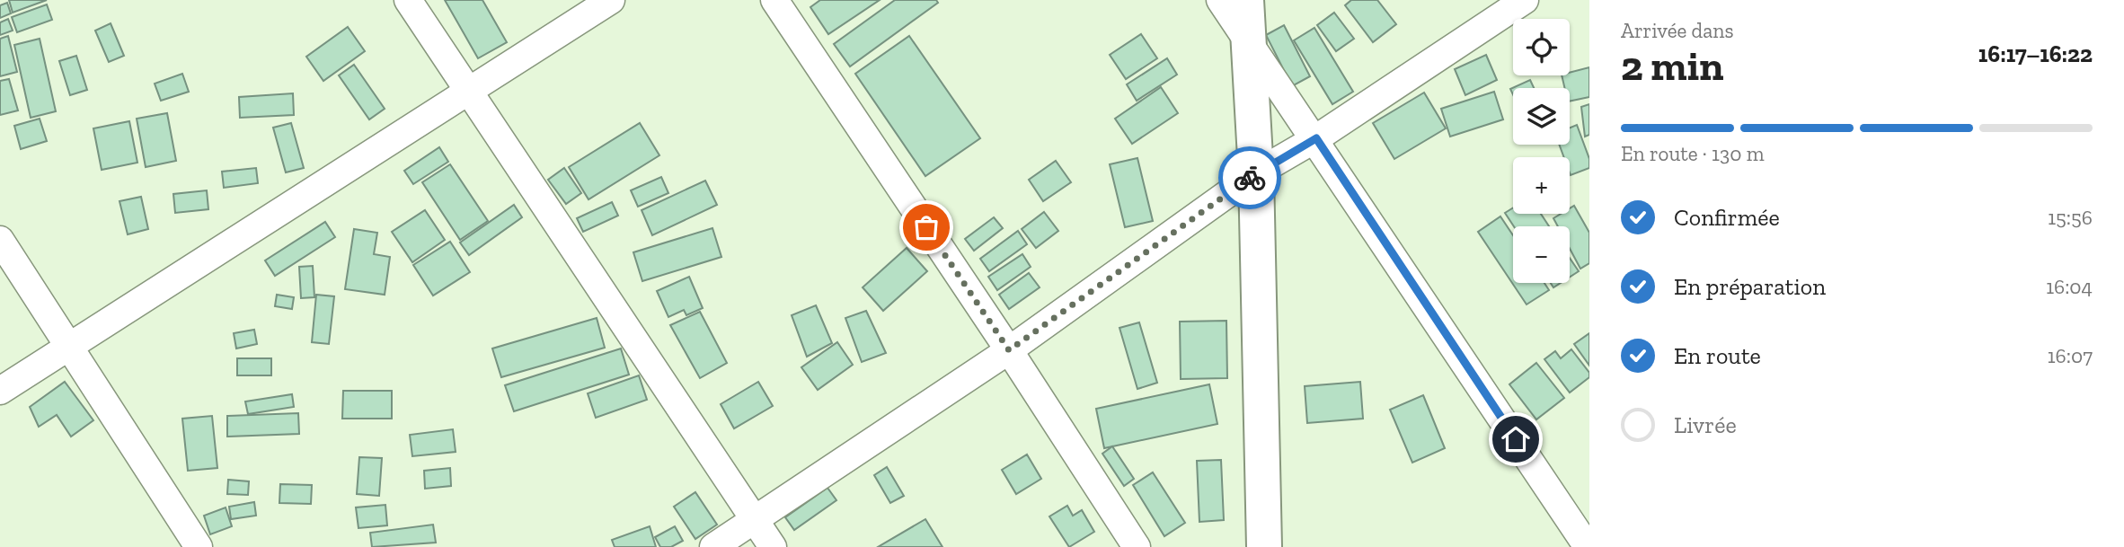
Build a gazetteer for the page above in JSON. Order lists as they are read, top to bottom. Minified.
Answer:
{"page":{"heading":["2 min","Arrivée dans","16:17–16:22"],"map_buttons":["+","−"],"bar":"En route · 130 m","list":[["Confirmée","15:56"],["En préparation","16:04"],["En route","16:07"],"Livrée"]}}
